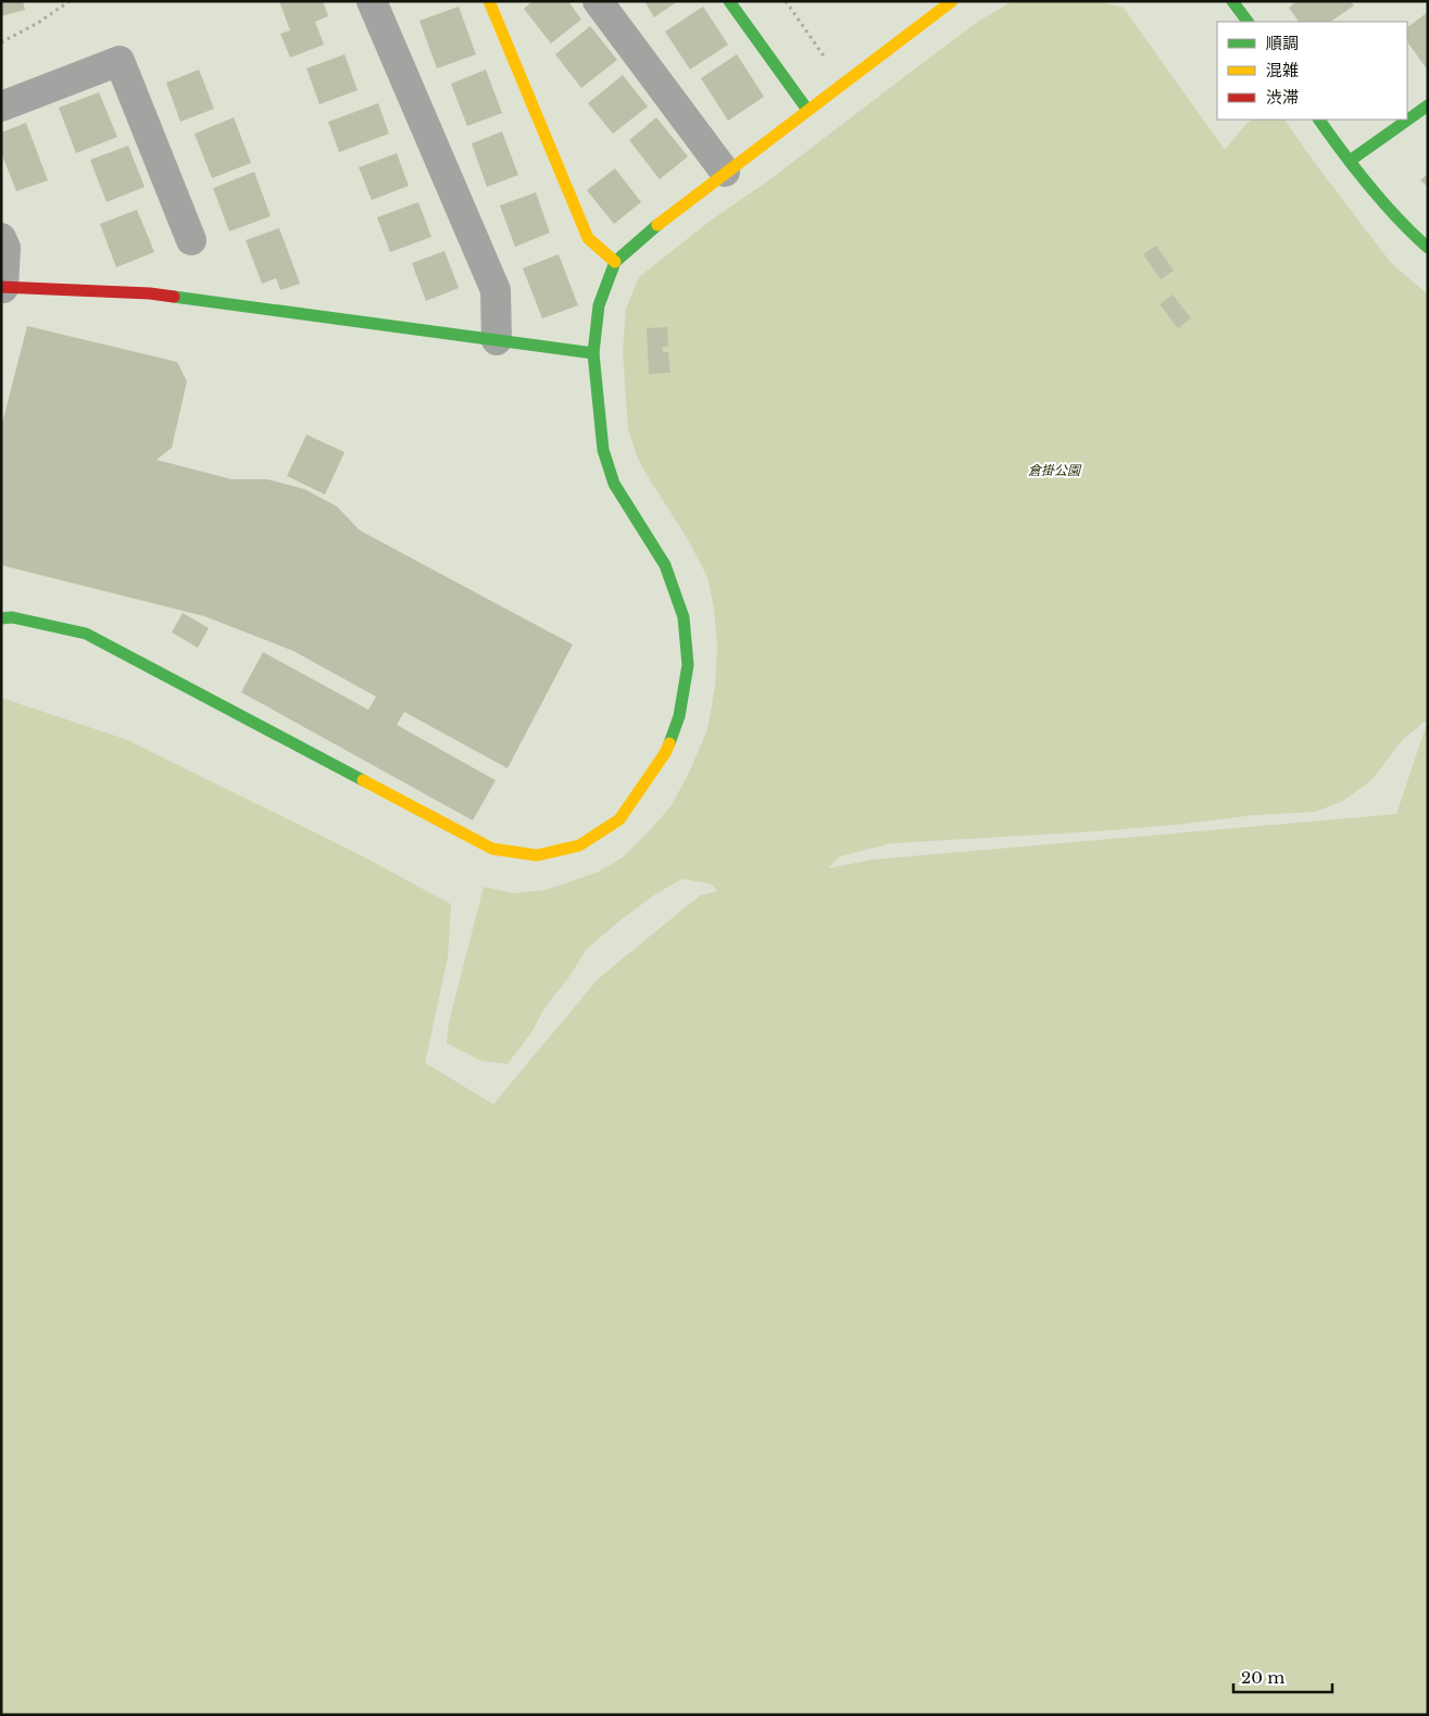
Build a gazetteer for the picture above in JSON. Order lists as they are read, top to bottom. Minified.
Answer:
{"parks":["倉掛公園"],"legend":["順調","混雑","渋滞"],"scale_bar":"20 m"}
